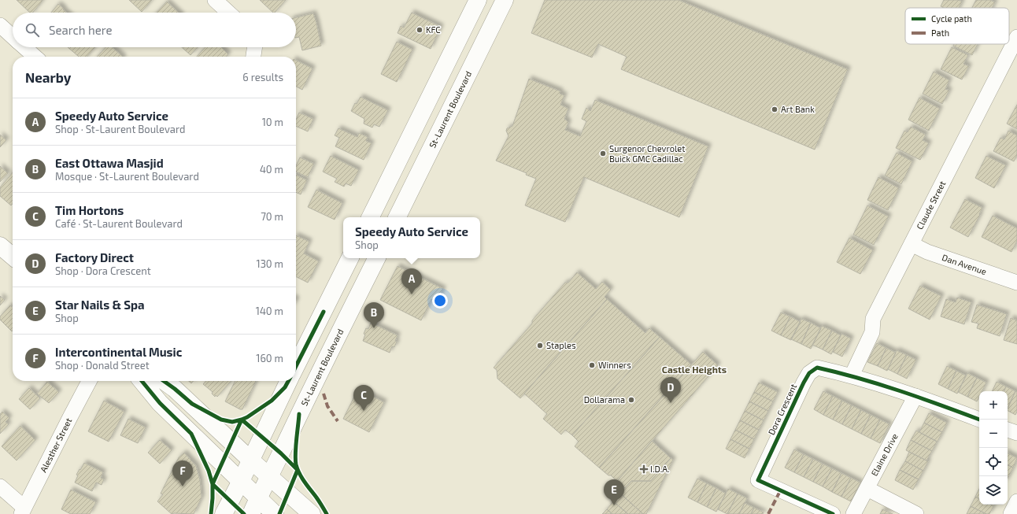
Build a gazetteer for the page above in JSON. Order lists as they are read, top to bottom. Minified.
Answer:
{"streets":{"main road":["St-Laurent Boulevard"],"street":["Claude Street","Dan Avenue","Dora Crescent","Alesther Street","Elaine Drive"]},"crossings":[["Claude Street","Dan Avenue"],["Claude Street","Dora Crescent"],["Dora Crescent","Elaine Drive"]],"districts":["Castle Heights"],"places":{"other":["KFC","Art Bank","Surgenor Chevrolet Buick GMC Cadillac","Staples","Winners","Dollarama"],"health":["I.D.A."]},"legend":["Cycle path","Path"],"page":{"search":"Search here","heading":["Nearby","6 results"],"list":[{"mark":"A","name":"Speedy Auto Service","note":"Shop · St-Laurent Boulevard","value":"10 m"},{"mark":"B","name":"East Ottawa Masjid","note":"Mosque · St-Laurent Boulevard","value":"40 m"},{"mark":"C","name":"Tim Hortons","note":"Café · St-Laurent Boulevard","value":"70 m"},{"mark":"D","name":"Factory Direct","note":"Shop · Dora Crescent","value":"130 m"},{"mark":"E","name":"Star Nails & Spa","note":"Shop","value":"140 m"},{"mark":"F","name":"Intercontinental Music","note":"Shop · Donald Street","value":"160 m"}],"popup":["Speedy Auto Service","Shop"],"pins":["A","B","D","C","F","E"],"map_buttons":["+","−"]}}
